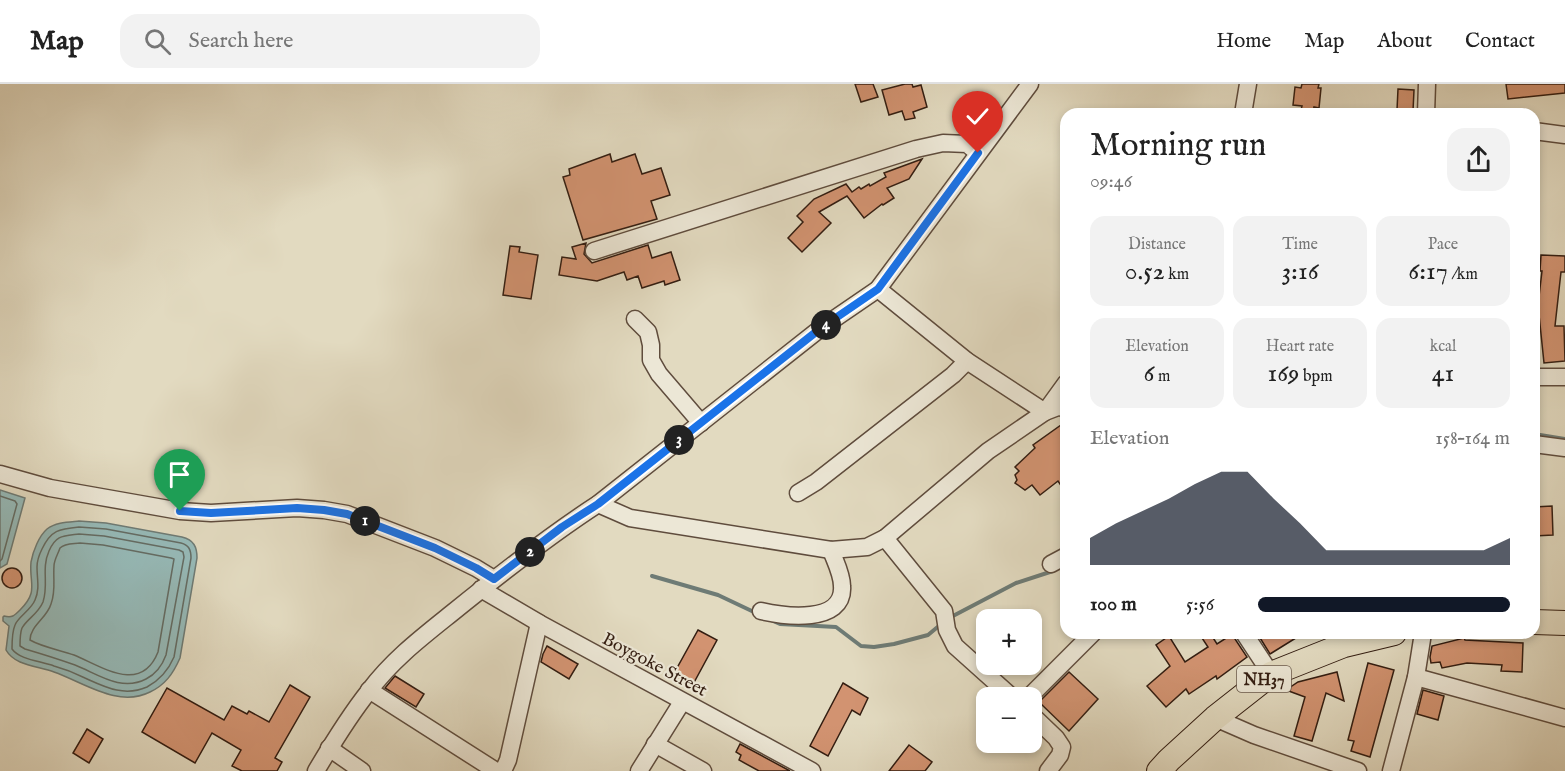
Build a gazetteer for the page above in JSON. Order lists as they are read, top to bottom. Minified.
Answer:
{"streets":{"highway":["NH37"],"street":["Boygoke Street"]},"page":{"header":"Map","search":"Search here","nav":["Home","Map","About","Contact"],"heading":["Morning run","09:46"],"stats":[["Distance","0.52 km"],["Time","3:16"],["Pace","6:17 /km"],["Elevation","6 m"],["Heart rate","169 bpm"],["kcal","41"]],"pins":["4","3","1","2"],"chart":["Elevation","158–164 m"],"list":[{"name":"100 m","note":"5:56"}],"map_buttons":["+","−"]}}
